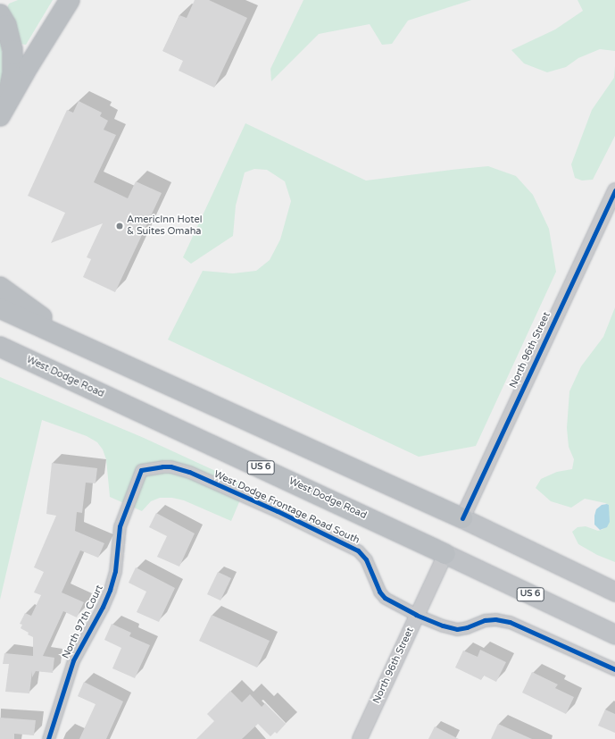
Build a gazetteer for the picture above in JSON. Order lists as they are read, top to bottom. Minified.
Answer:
{"streets":{"highway":["West Dodge Road","US 6"],"street":["North 96th Street","West Dodge Frontage Road South","North 97th Court"]},"crossings":[["North 96th Street","West Dodge Road"],["North 96th Street","West Dodge Frontage Road South"],["West Dodge Frontage Road South","North 97th Court"]],"places":["AmericInn Hotel & Suites Omaha"]}
